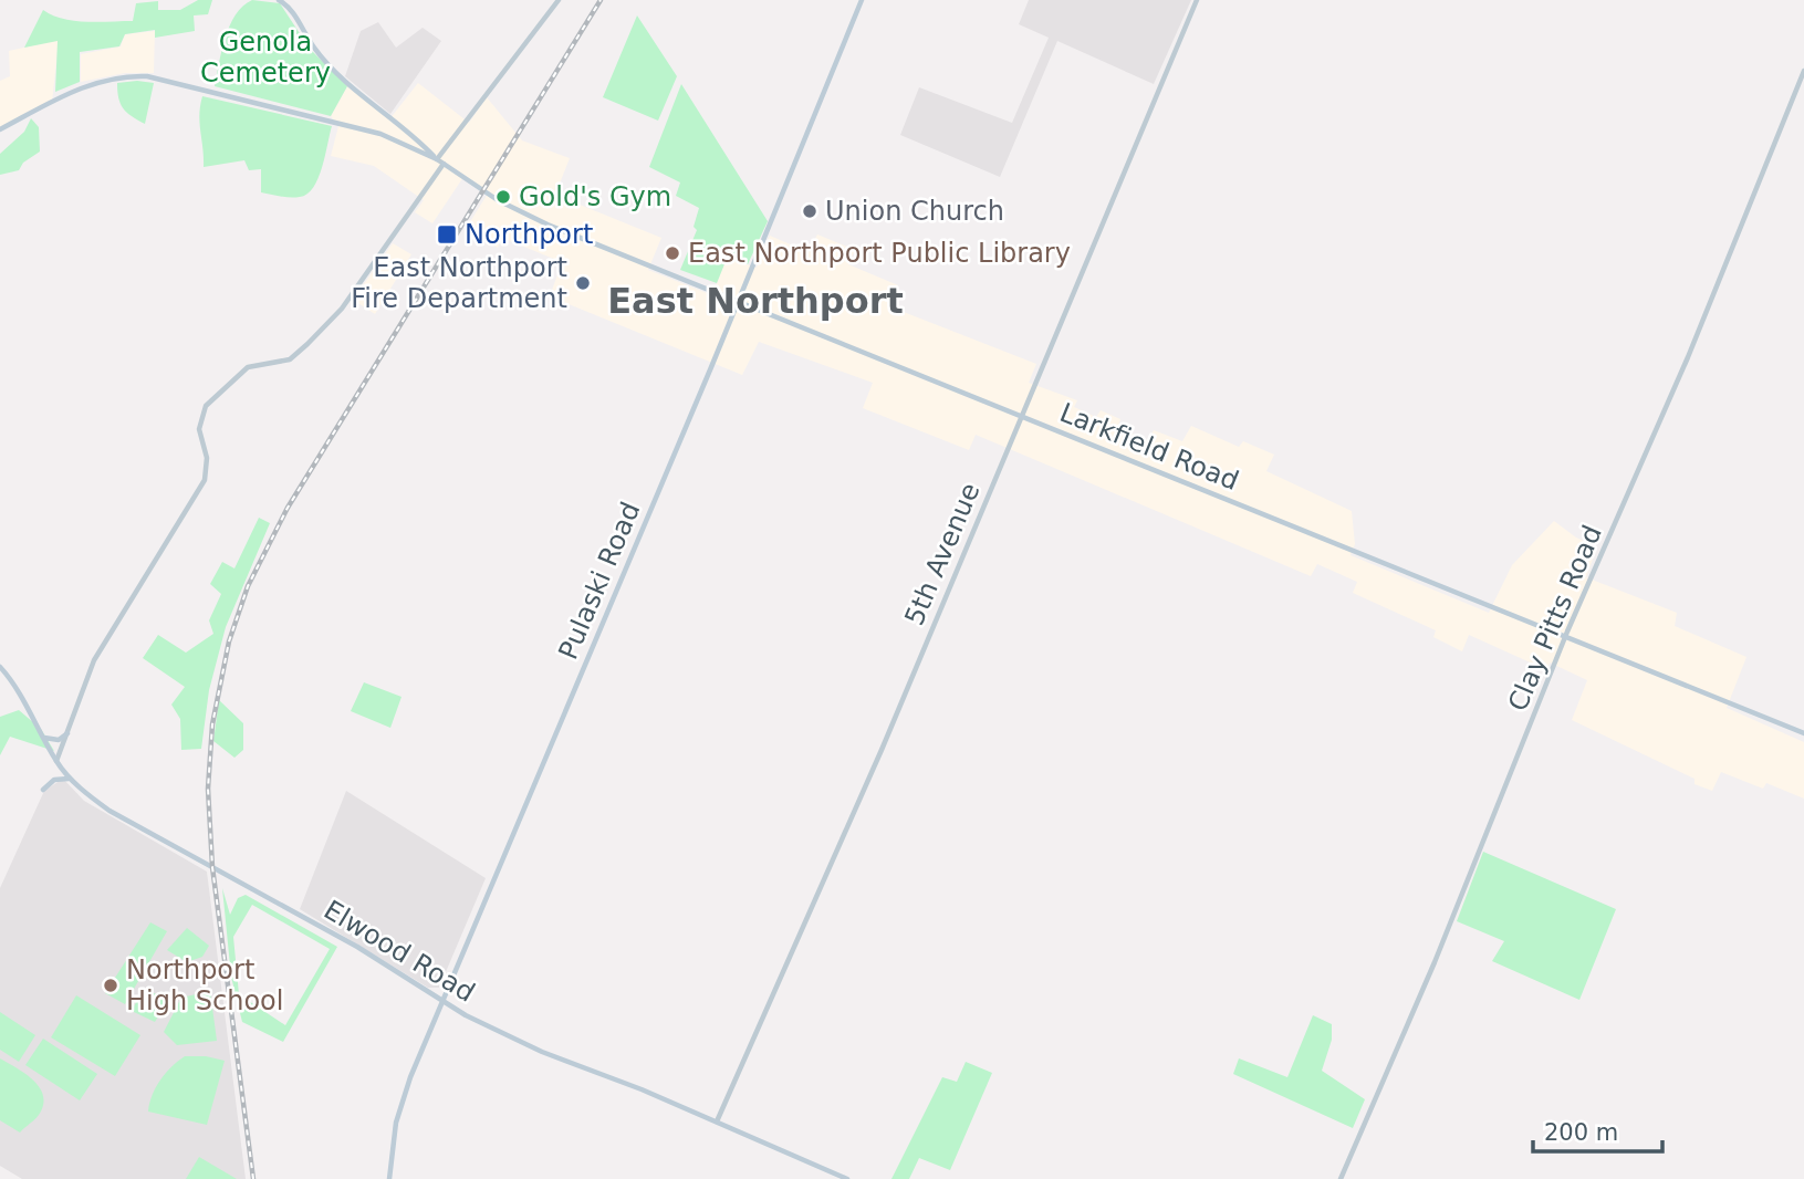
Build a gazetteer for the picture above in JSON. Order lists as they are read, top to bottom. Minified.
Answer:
{"streets":{"main road":["Larkfield Road","Pulaski Road","Elwood Road"],"street":["5th Avenue","Clay Pitts Road"]},"crossings":[["Larkfield Road","5th Avenue"],["Larkfield Road","Pulaski Road"],["Larkfield Road","Clay Pitts Road"],["5th Avenue","Elwood Road"],["Pulaski Road","Elwood Road"]],"districts":["East Northport"],"parks":["Genola Cemetery"],"places":{"other":["Gold's Gym","Union Church","East Northport Public Library","East Northport Fire Department","Northport High School"],"transit":["Northport"]},"scale_bar":"200 m"}
